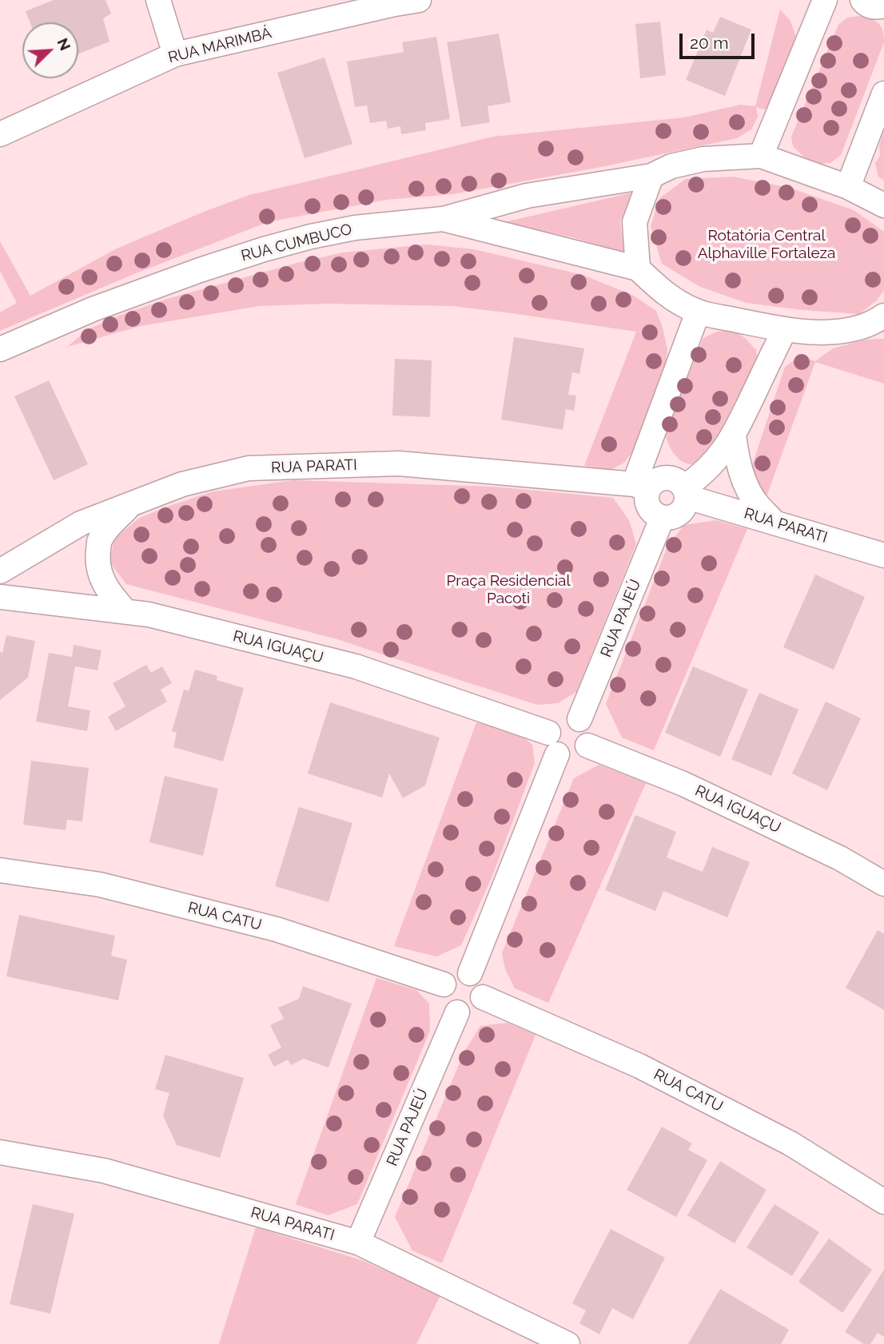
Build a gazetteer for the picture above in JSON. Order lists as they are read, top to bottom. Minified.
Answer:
{"streets":{"street":["RUA MARIMBÁ","RUA CUMBUCO","RUA PARATI","RUA PAJEÚ","RUA IGUAÇU","RUA CATU"]},"crossings":[["RUA PARATI","RUA PAJEÚ"],["RUA PAJEÚ","RUA IGUAÇU"],["RUA PAJEÚ","RUA CATU"]],"parks":["Rotatória Central Alphaville Fortaleza","Praça Residencial Pacoti"],"scale_bar":"20 m","north":"top right"}
